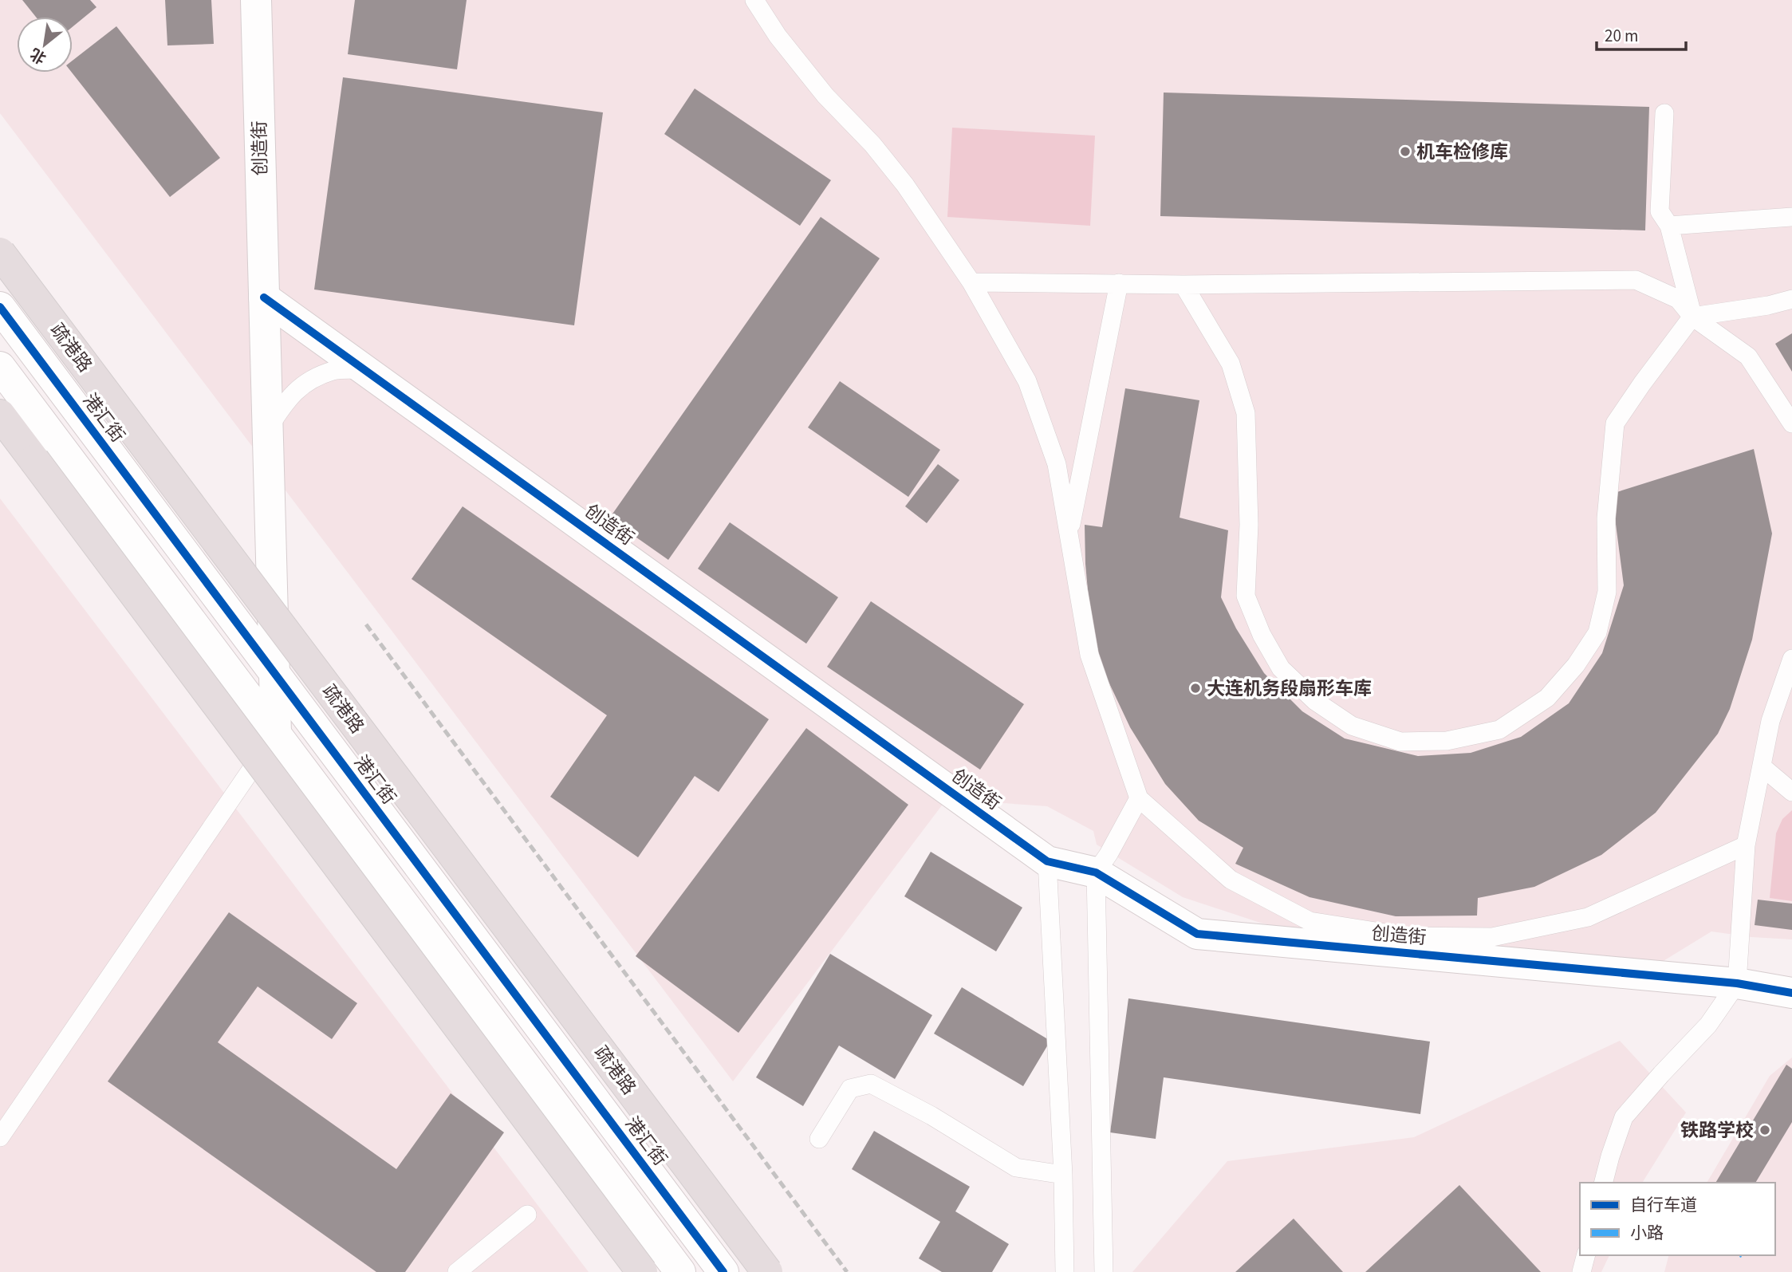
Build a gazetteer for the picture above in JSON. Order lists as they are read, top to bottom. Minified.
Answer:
{"streets":{"highway":["疏港路"],"street":["创造街","港汇街"]},"crossings":[["创造街","港汇街"]],"places":["机车检修库","大连机务段扇形车库","铁路学校"],"legend":["自行车道","小路"],"scale_bar":"20 m","north":"bottom left"}
